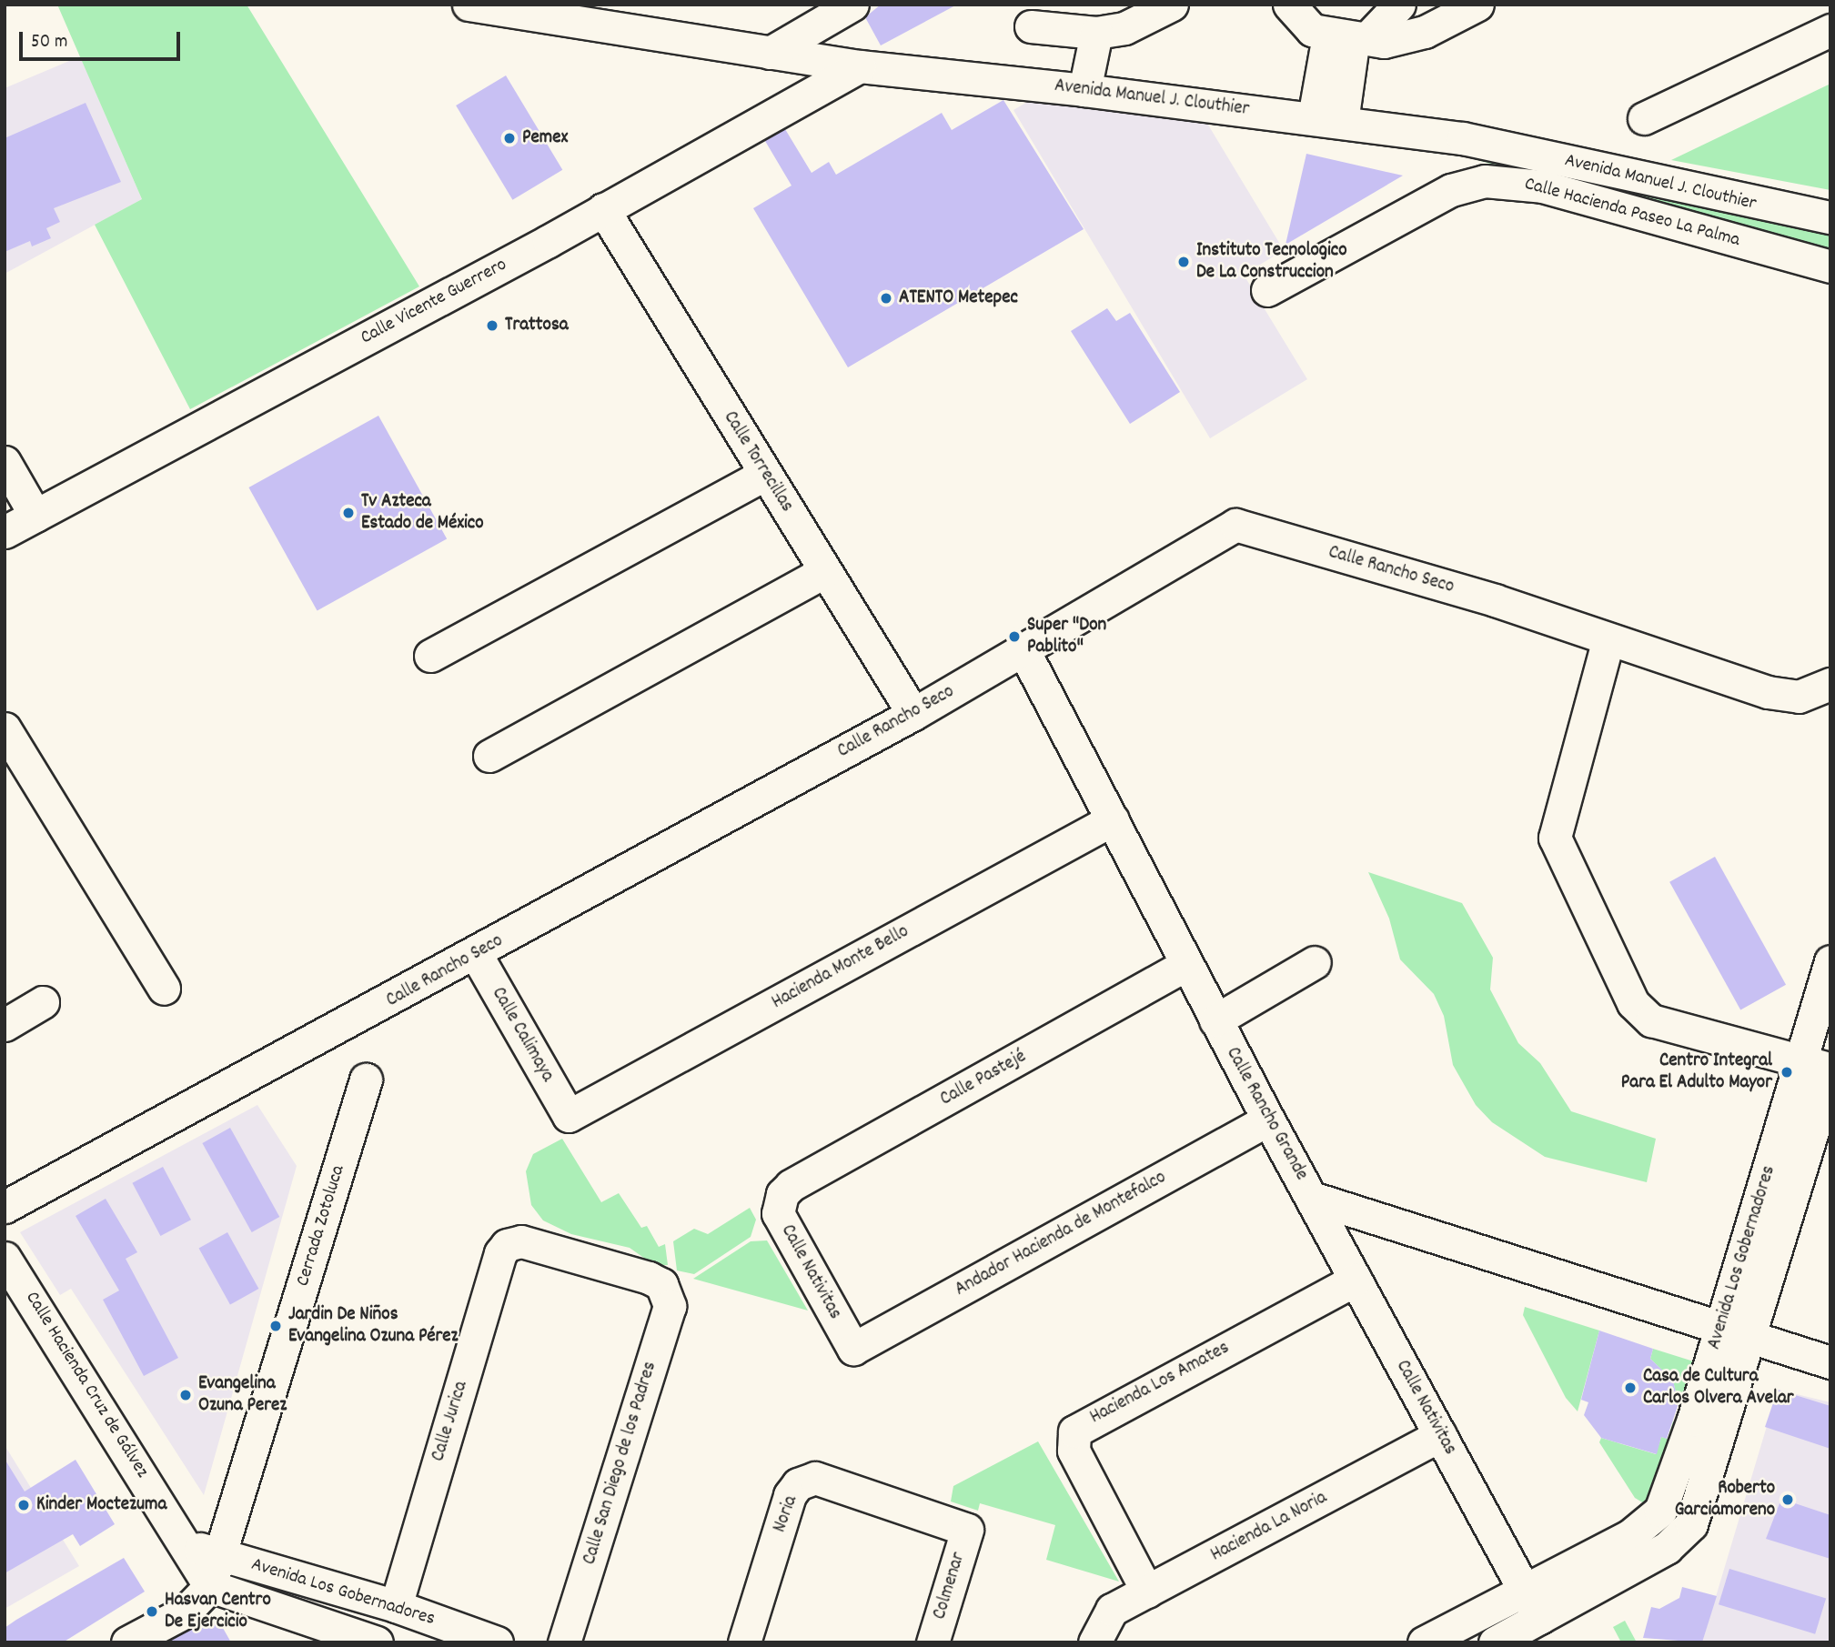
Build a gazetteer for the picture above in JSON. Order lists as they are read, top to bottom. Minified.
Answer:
{"streets":{"street":["Avenida Manuel J. Clouthier","Calle Hacienda Paseo La Palma","Calle Vicente Guerrero","Calle Torrecillas","Calle Rancho Seco","Hacienda Monte Bello","Calle Calimaya","Calle Pastejé","Calle Rancho Grande","Cerrada Zotoluca","Andador Hacienda de Montefalco","Avenida Los Gobernadores","Calle Nativitas","Hacienda Los Amates","Calle Hacienda Cruz de Gálvez","Calle Jurica","Calle San Diego de los Padres","Noria","Hacienda La Noria","Colmenar"]},"crossings":[["Avenida Manuel J. Clouthier","Calle Vicente Guerrero"],["Calle Vicente Guerrero","Calle Torrecillas"],["Calle Torrecillas","Calle Rancho Seco"],["Calle Rancho Seco","Calle Calimaya"],["Calle Rancho Seco","Calle Rancho Grande"],["Hacienda Monte Bello","Calle Calimaya"],["Hacienda Monte Bello","Calle Rancho Grande"],["Calle Pastejé","Calle Rancho Grande"],["Calle Pastejé","Calle Nativitas"],["Calle Rancho Grande","Andador Hacienda de Montefalco"],["Calle Rancho Grande","Avenida Los Gobernadores"],["Calle Rancho Grande","Calle Nativitas"],["Cerrada Zotoluca","Avenida Los Gobernadores"],["Andador Hacienda de Montefalco","Calle Nativitas"],["Avenida Los Gobernadores","Calle Nativitas"],["Avenida Los Gobernadores","Calle Hacienda Cruz de Gálvez"],["Avenida Los Gobernadores","Calle Jurica"],["Calle Nativitas","Hacienda Los Amates"],["Calle Nativitas","Hacienda La Noria"],["Hacienda Los Amates","Hacienda La Noria"],["Calle Jurica","Calle San Diego de los Padres"],["Noria","Colmenar"]],"places":["Pemex","Instituto Tecnologico De La Construccion","ATENTO Metepec","Trattosa","Tv Azteca Estado de México","Super \"Don Pablito\"","Centro Integral Para El Adulto Mayor","Jardin De Niños Evangelina Ozuna Pérez","Casa de Cultura Carlos Olvera Avelar","Evangelina Ozuna Perez","Roberto Garciamoreno","Kinder Moctezuma","Hasvan Centro De Ejercicio"],"scale_bar":"50 m"}
